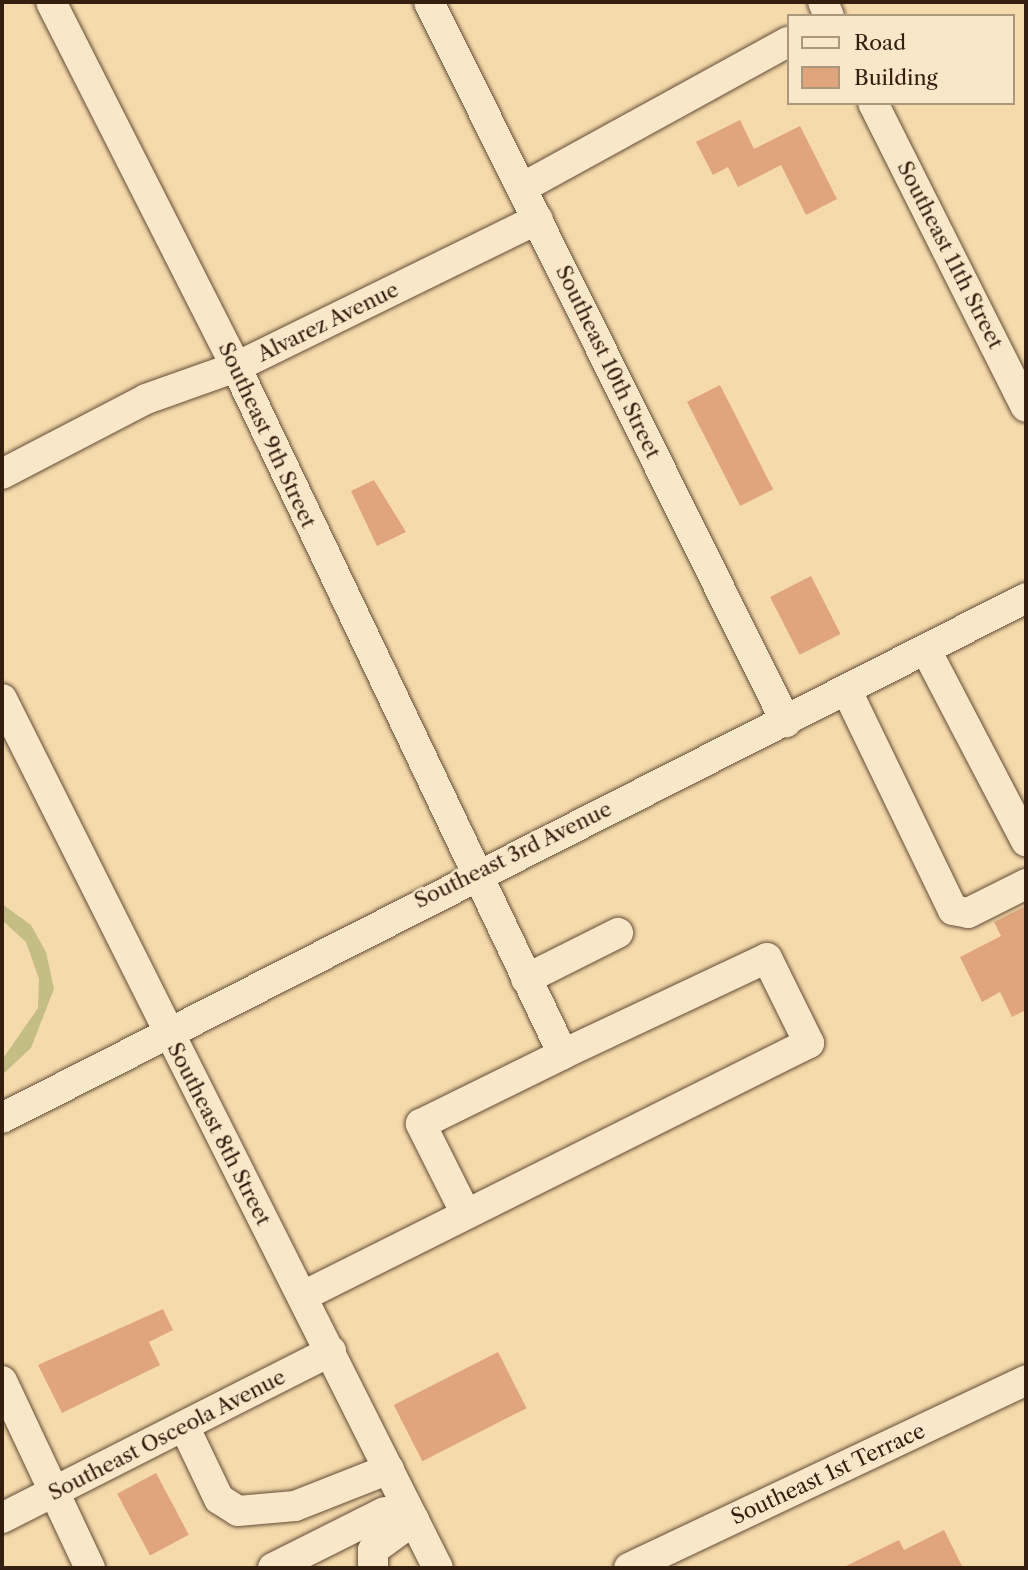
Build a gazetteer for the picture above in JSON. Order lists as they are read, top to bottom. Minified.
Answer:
{"streets":{"street":["Southeast 11th Street","Alvarez Avenue","Southeast 10th Street","Southeast 9th Street","Southeast 3rd Avenue","Southeast 8th Street","Southeast Osceola Avenue","Southeast 1st Terrace"]},"crossings":[["Alvarez Avenue","Southeast 10th Street"],["Alvarez Avenue","Southeast 9th Street"],["Southeast 10th Street","Southeast 3rd Avenue"],["Southeast 9th Street","Southeast 3rd Avenue"],["Southeast 3rd Avenue","Southeast 8th Street"],["Southeast 8th Street","Southeast Osceola Avenue"]],"legend":["Road","Building"]}
